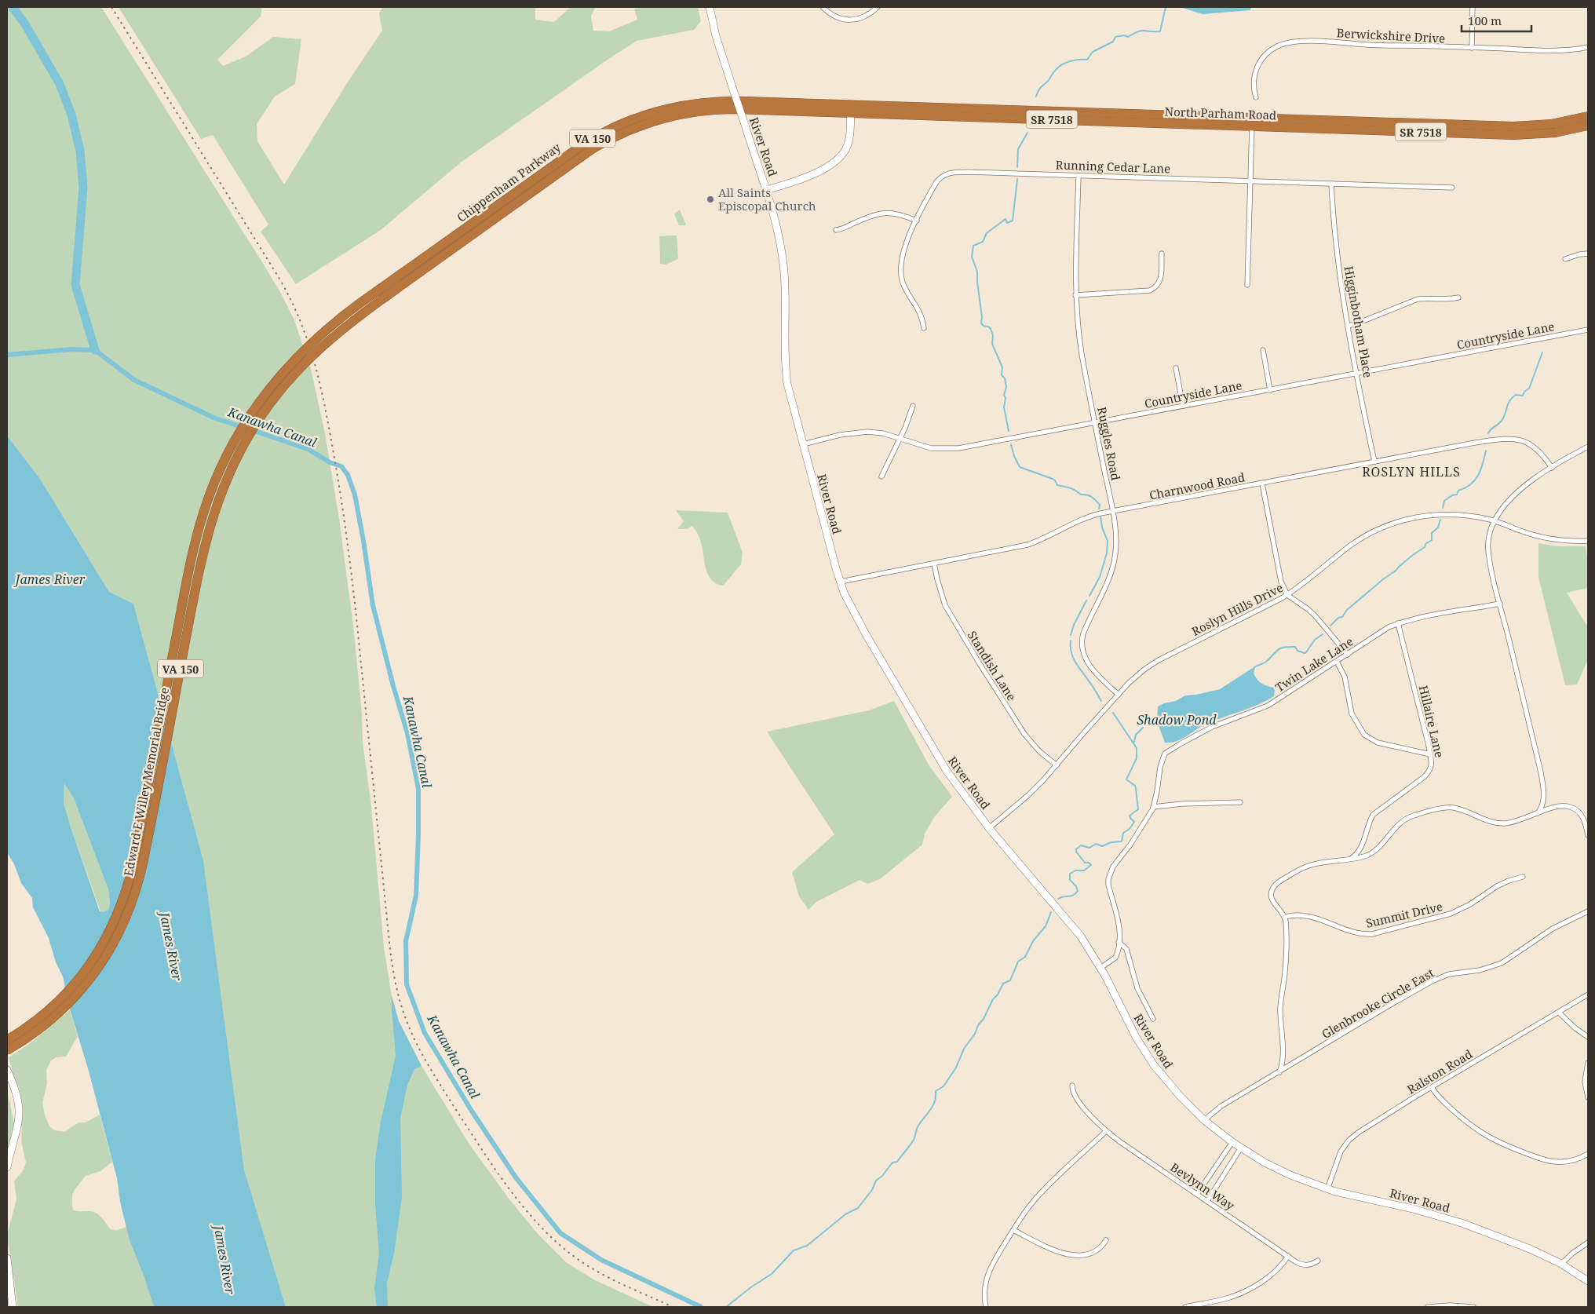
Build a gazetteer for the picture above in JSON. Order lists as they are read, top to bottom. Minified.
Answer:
{"streets":{"highway":["North Parham Road","SR 7518","VA 150","Chippenham Parkway","Edward E Willey Memorial Bridge"],"main road":["River Road"],"street":["Berwickshire Drive","Running Cedar Lane","Higginbotham Place","Countryside Lane","Ruggles Road","Charnwood Road","Roslyn Hills Drive","Twin Lake Lane","Standish Lane","Hillaire Lane","Summit Drive","Glenbrooke Circle East","Ralston Road","Bevlynn Way"]},"crossings":[["North Parham Road","Chippenham Parkway"],["River Road","Countryside Lane"],["River Road","Charnwood Road"],["River Road","Roslyn Hills Drive"],["River Road","Twin Lake Lane"],["River Road","Glenbrooke Circle East"],["River Road","Ralston Road"],["Running Cedar Lane","Higginbotham Place"],["Running Cedar Lane","Ruggles Road"],["Chippenham Parkway","Edward E Willey Memorial Bridge"],["Higginbotham Place","Countryside Lane"],["Higginbotham Place","Charnwood Road"],["Countryside Lane","Ruggles Road"],["Ruggles Road","Charnwood Road"],["Ruggles Road","Roslyn Hills Drive"],["Charnwood Road","Standish Lane"],["Roslyn Hills Drive","Standish Lane"],["Twin Lake Lane","Hillaire Lane"]],"districts":["ROSLYN HILLS"],"water":["Kanawha Canal","James River","Shadow Pond"],"places":["All Saints Episcopal Church"],"scale_bar":"100 m"}
